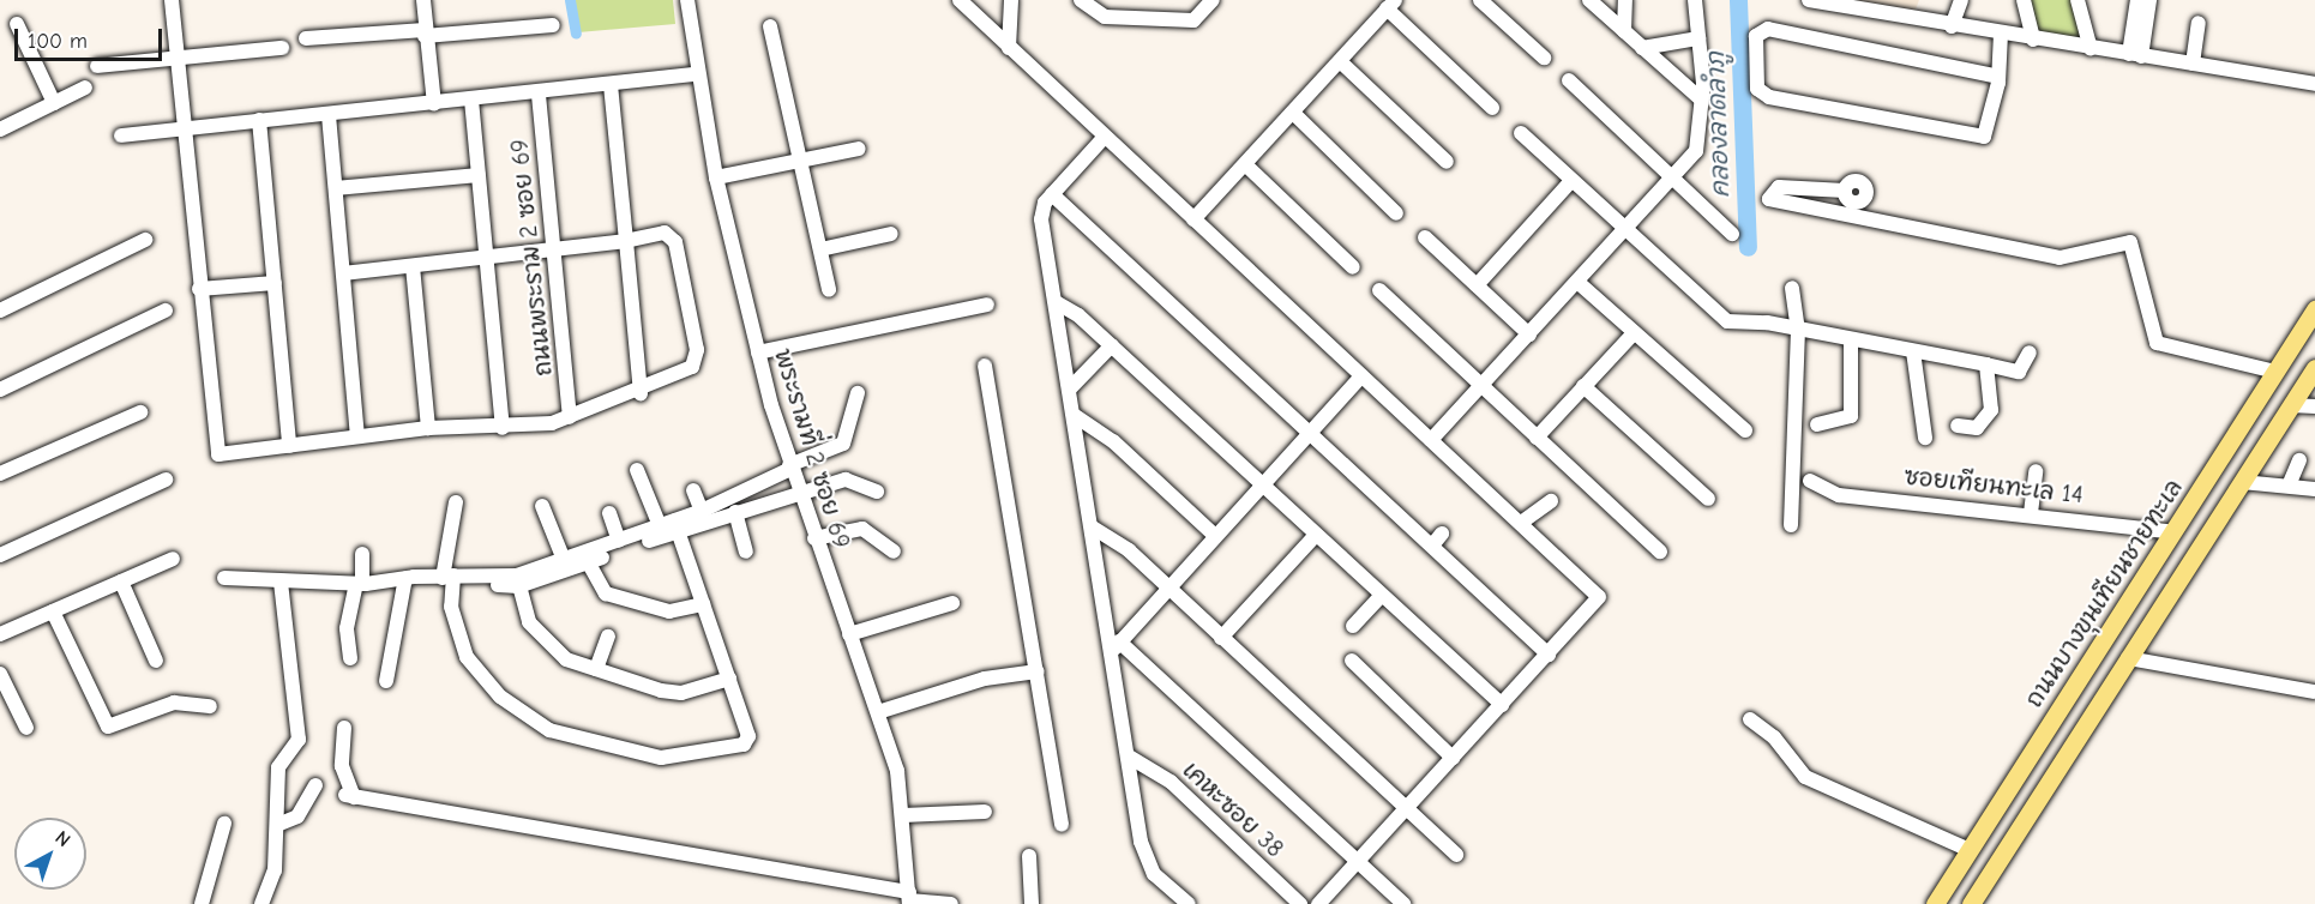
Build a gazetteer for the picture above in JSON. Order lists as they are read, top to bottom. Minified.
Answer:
{"streets":{"main road":["ถนนบางขุนเทียนชายทะเล"],"street":["ถนนพระราม 2 ซอย 69","พระรามที่ 2 ซอย 69","ซอยเทียนทะเล 14","เคหะซอย 38"]},"crossings":[["ซอยเทียนทะเล 14","ถนนบางขุนเทียนชายทะเล"]],"water":["คลองลาดลำภู"],"scale_bar":"100 m","north":"top right"}
